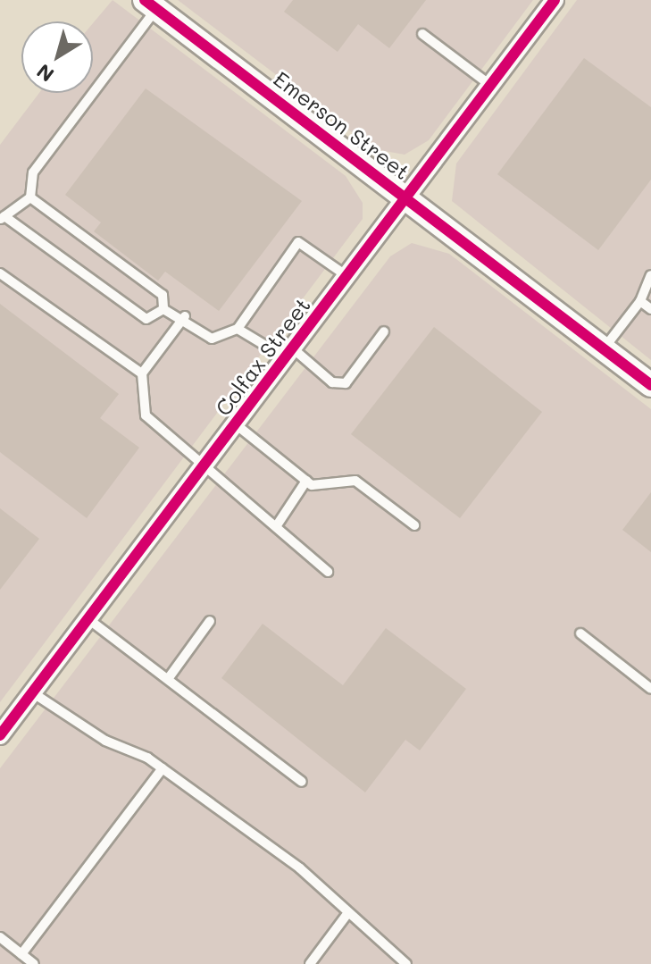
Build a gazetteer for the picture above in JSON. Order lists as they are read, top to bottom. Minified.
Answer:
{"streets":{"street":["Emerson Street","Colfax Street"]},"crossings":[["Emerson Street","Colfax Street"]],"north":"bottom left"}
